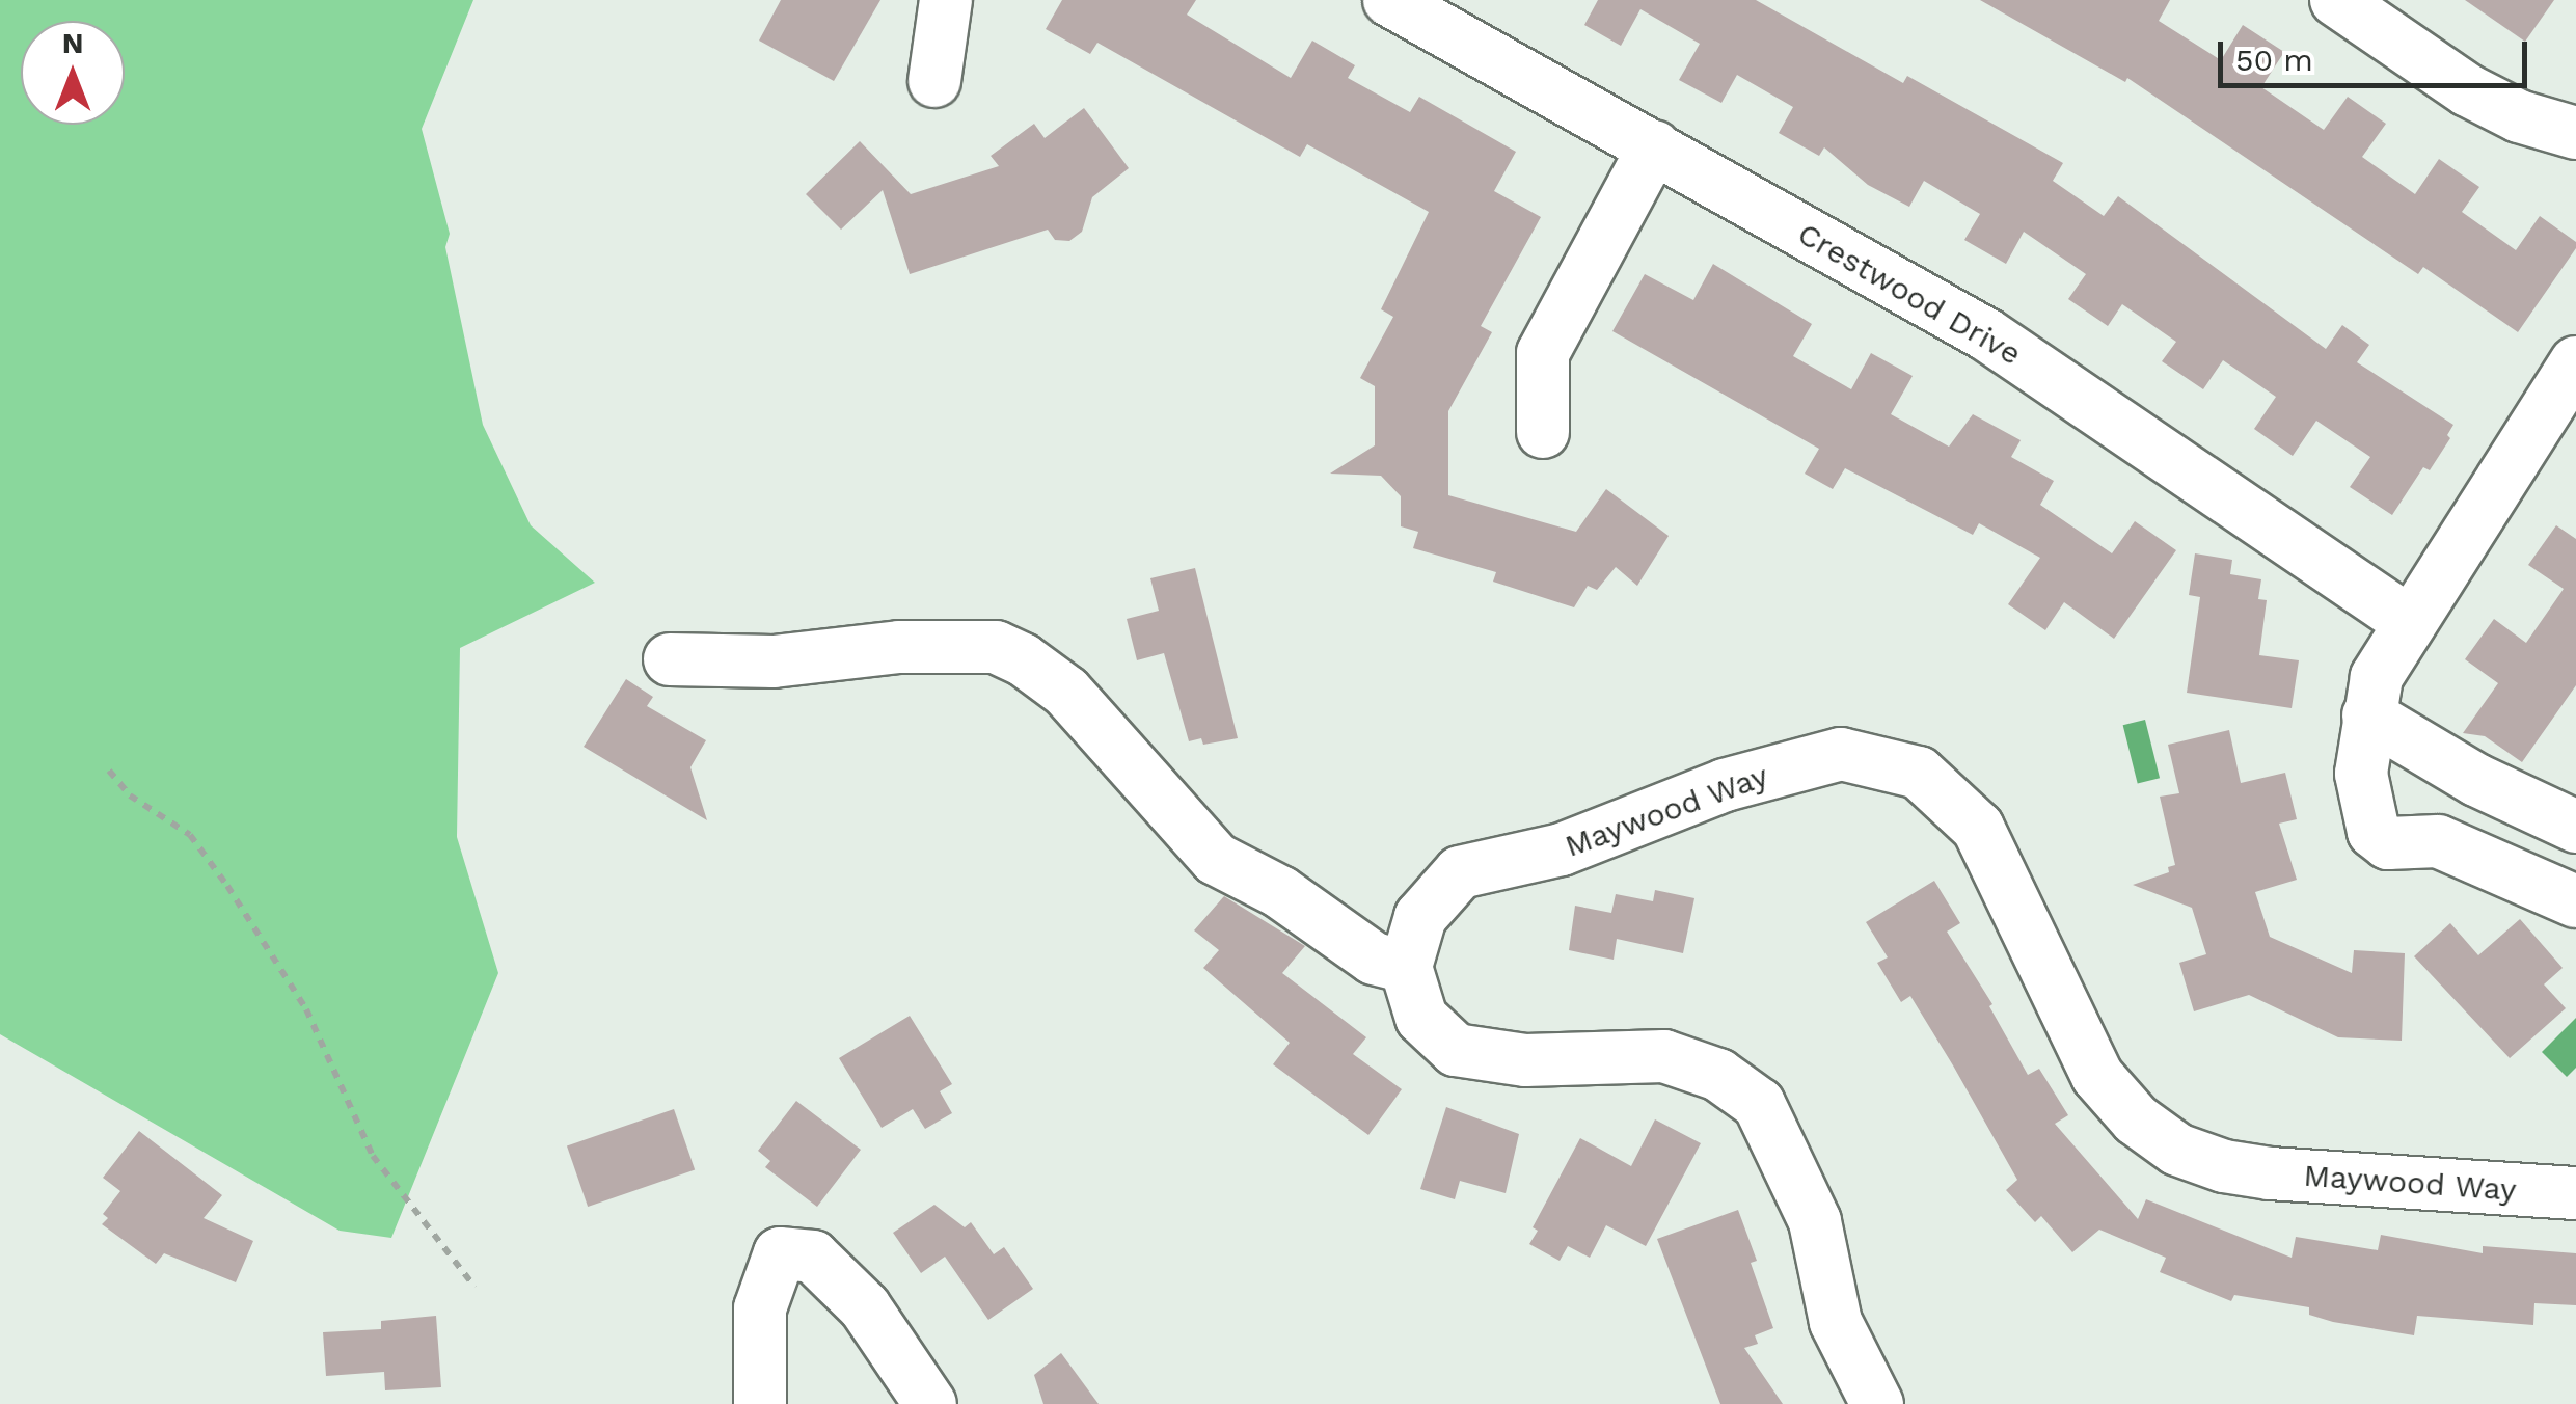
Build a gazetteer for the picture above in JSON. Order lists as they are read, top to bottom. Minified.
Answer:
{"streets":{"street":["Crestwood Drive","Maywood Way"]},"scale_bar":"50 m","north":"top"}
